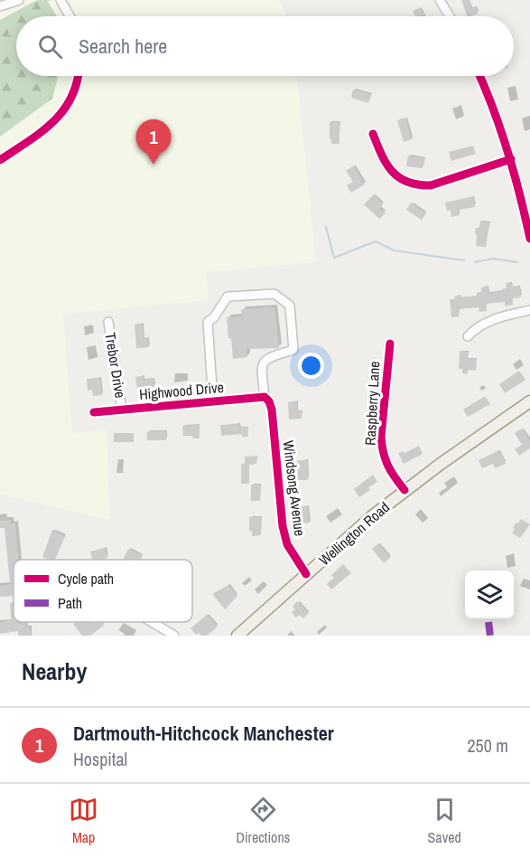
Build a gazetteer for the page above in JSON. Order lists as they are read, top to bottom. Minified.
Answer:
{"streets":{"main road":["Wellington Road"],"street":["Trebor Drive","Highwood Drive","Raspberry Lane","Windsong Avenue"]},"crossings":[["Trebor Drive","Highwood Drive"],["Highwood Drive","Windsong Avenue"],["Raspberry Lane","Wellington Road"],["Windsong Avenue","Wellington Road"]],"legend":["Cycle path","Path"],"page":{"search":"Search here","pins":"1","heading":"Nearby","list":[{"mark":"1","name":"Dartmouth-Hitchcock Manchester","note":"Hospital","value":"250 m"}],"nav":["Map","Directions","Saved"]}}
